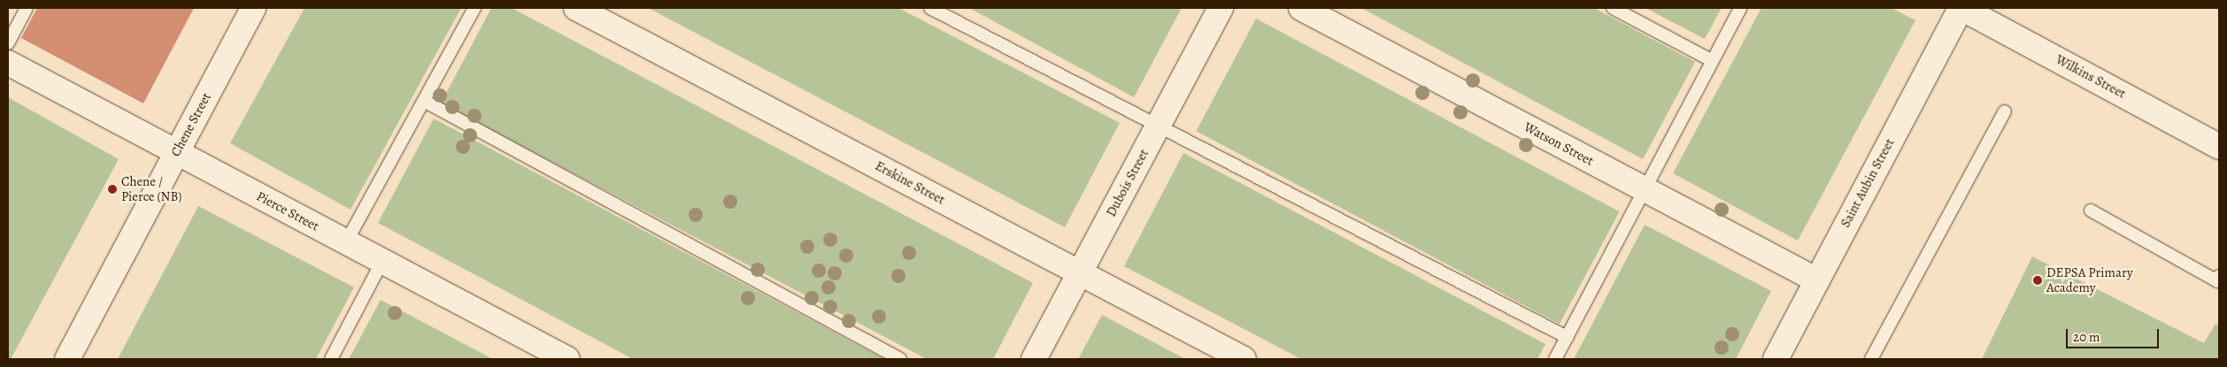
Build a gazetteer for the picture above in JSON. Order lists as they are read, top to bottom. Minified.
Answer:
{"streets":{"street":["Wilkins Street","Chene Street","Watson Street","Erskine Street","Dubois Street","Saint Aubin Street","Pierce Street"]},"crossings":[["Wilkins Street","Saint Aubin Street"],["Chene Street","Pierce Street"],["Watson Street","Saint Aubin Street"],["Erskine Street","Dubois Street"]],"places":["Chene / Pierce (NB)","DEPSA Primary Academy"],"scale_bar":"20 m"}
